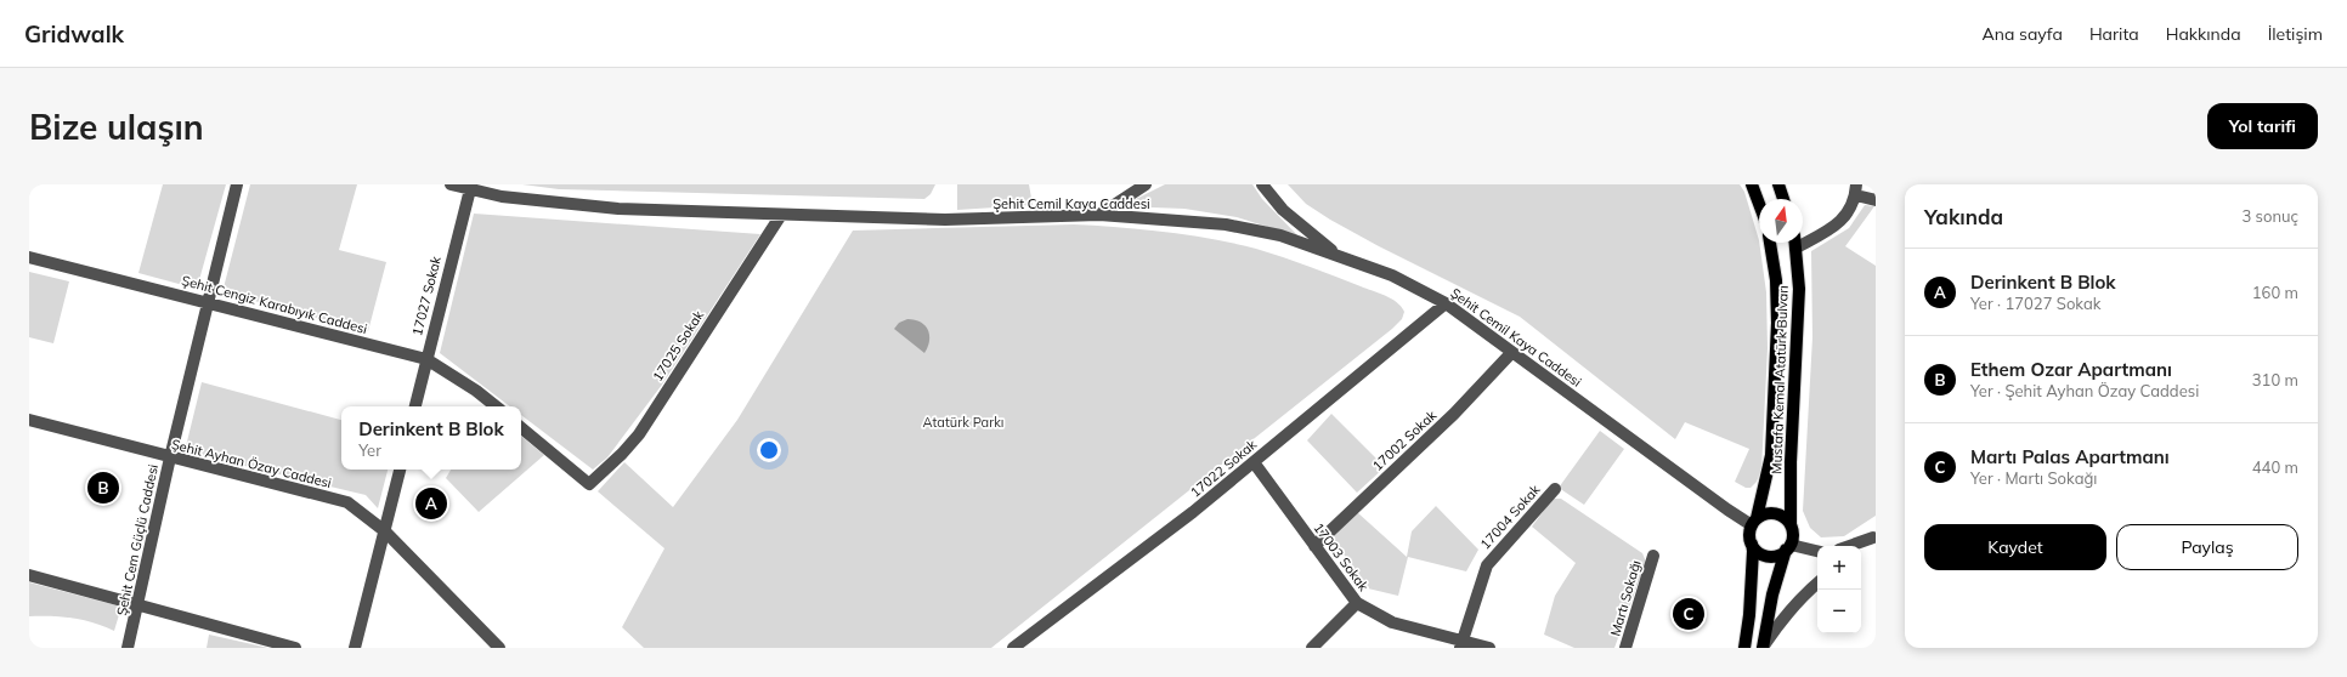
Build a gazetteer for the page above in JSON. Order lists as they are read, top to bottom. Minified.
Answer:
{"streets":{"main road":["Mustafa Kemal Atatürk Bulvarı"],"street":["Şehit Cemil Kaya Caddesi","17027 Sokak","Şehit Cengiz Karabıyık Caddesi","17025 Sokak","17002 Sokak","Şehit Ayhan Özay Caddesi","17022 Sokak","17004 Sokak","Şehit Cem Güçlü Caddesi","17003 Sokak","Martı Sokağı"]},"crossings":[["Şehit Cemil Kaya Caddesi","17027 Sokak"],["Şehit Cemil Kaya Caddesi","17025 Sokak"],["Şehit Cemil Kaya Caddesi","Mustafa Kemal Atatürk Bulvarı"],["Şehit Cemil Kaya Caddesi","17002 Sokak"],["Şehit Cemil Kaya Caddesi","17022 Sokak"],["17027 Sokak","Şehit Cengiz Karabıyık Caddesi"],["Şehit Cengiz Karabıyık Caddesi","Şehit Cem Güçlü Caddesi"],["17002 Sokak","17003 Sokak"],["Şehit Ayhan Özay Caddesi","Şehit Cem Güçlü Caddesi"],["17022 Sokak","17003 Sokak"],["17004 Sokak","17003 Sokak"]],"parks":["Atatürk Parkı"],"north":"top","page":{"header":"Gridwalk","nav":["Ana sayfa","Harita","Hakkında","İletişim"],"buttons":["Yol tarifi",["Kaydet","Paylaş"]],"title":"Bize ulaşın","heading":["Yakında","3 sonuç"],"list":[{"mark":"A","name":"Derinkent B Blok","note":"Yer · 17027 Sokak","value":"160 m"},{"mark":"B","name":"Ethem Ozar Apartmanı","note":"Yer · Şehit Ayhan Özay Caddesi","value":"310 m"},{"mark":"C","name":"Martı Palas Apartmanı","note":"Yer · Martı Sokağı","value":"440 m"}],"popup":["Derinkent B Blok","Yer"],"pins":["B","A","C"],"map_buttons":["+","−"]}}
